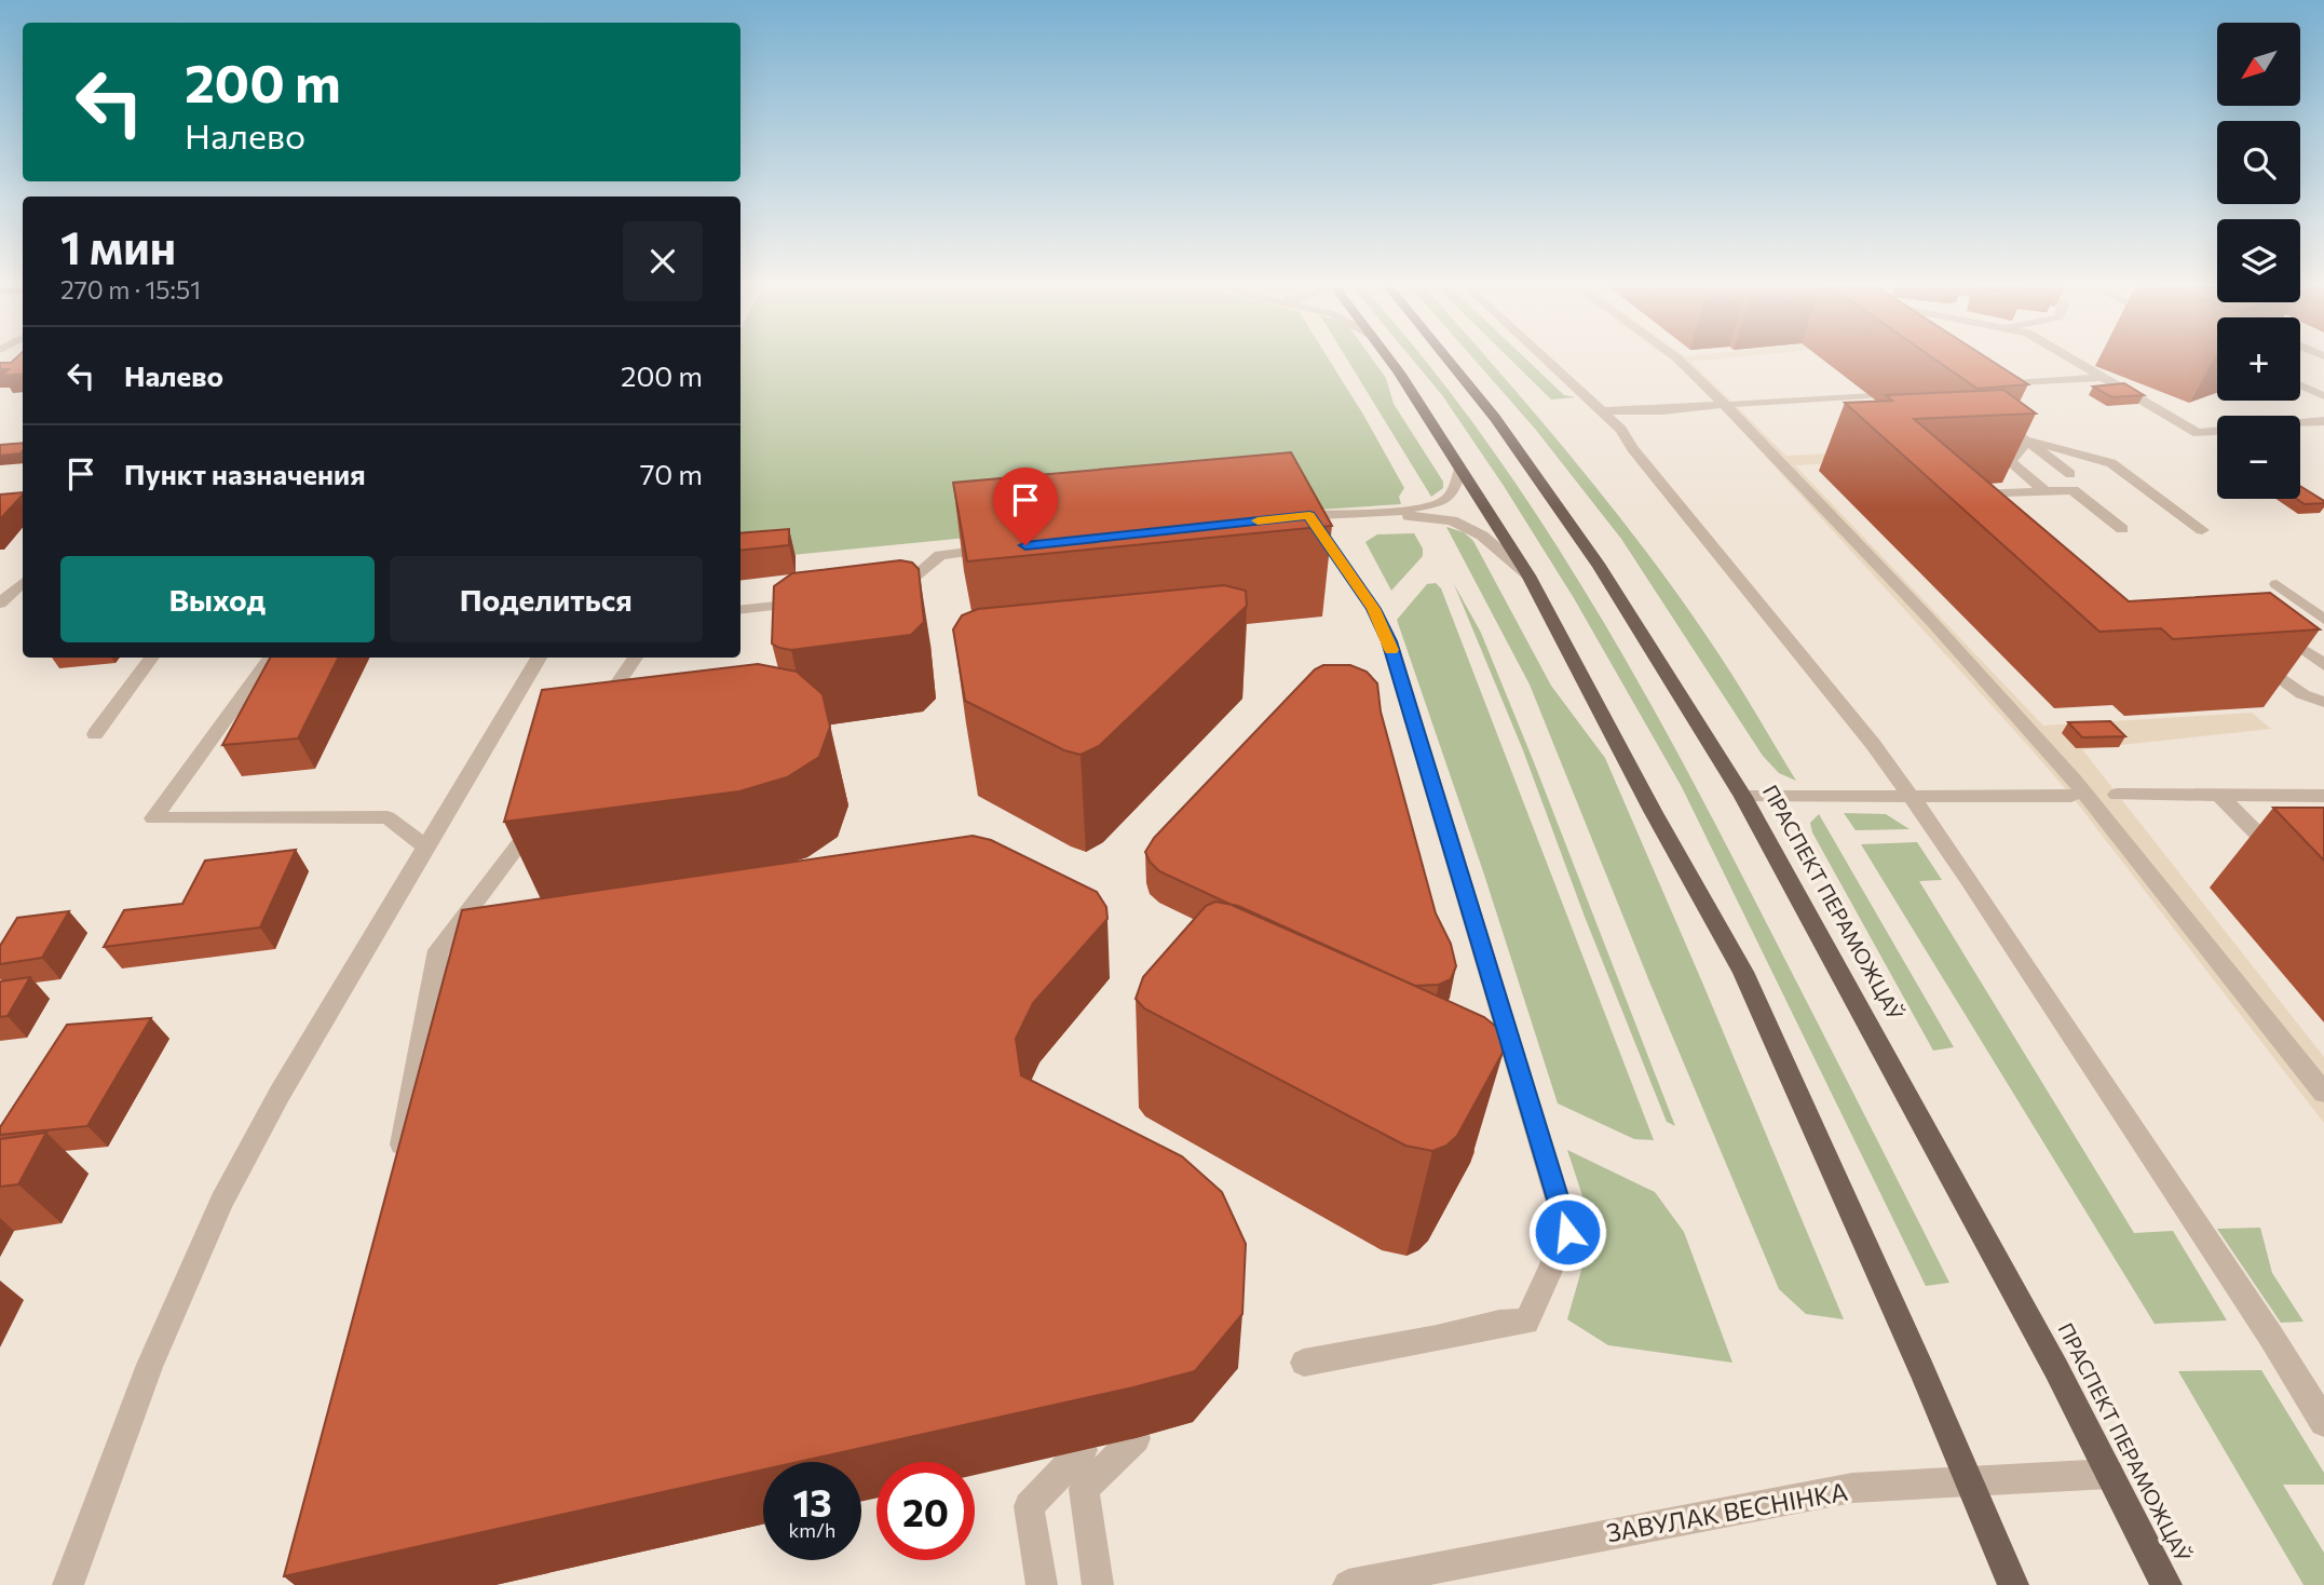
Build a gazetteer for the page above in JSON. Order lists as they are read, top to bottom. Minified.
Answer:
{"streets":{"main road":["ПРАСПЕКТ ПЕРАМОЖЦАЎ"],"street":["ЗАВУЛАК ВЕСНІНКА"]},"crossings":[["ПРАСПЕКТ ПЕРАМОЖЦАЎ","ЗАВУЛАК ВЕСНІНКА"]],"north":"bottom left","page":{"map_buttons":["+","−"],"turn":["200 m","Налево"],"heading":["1 мин","270 m · 15:51"],"list":[{"name":"Налево","value":"200 m"},{"name":"Пункт назначения","value":"70 m"}],"buttons":["Выход","Поделиться"],"speed":"13 km/h","limit":"20"}}
